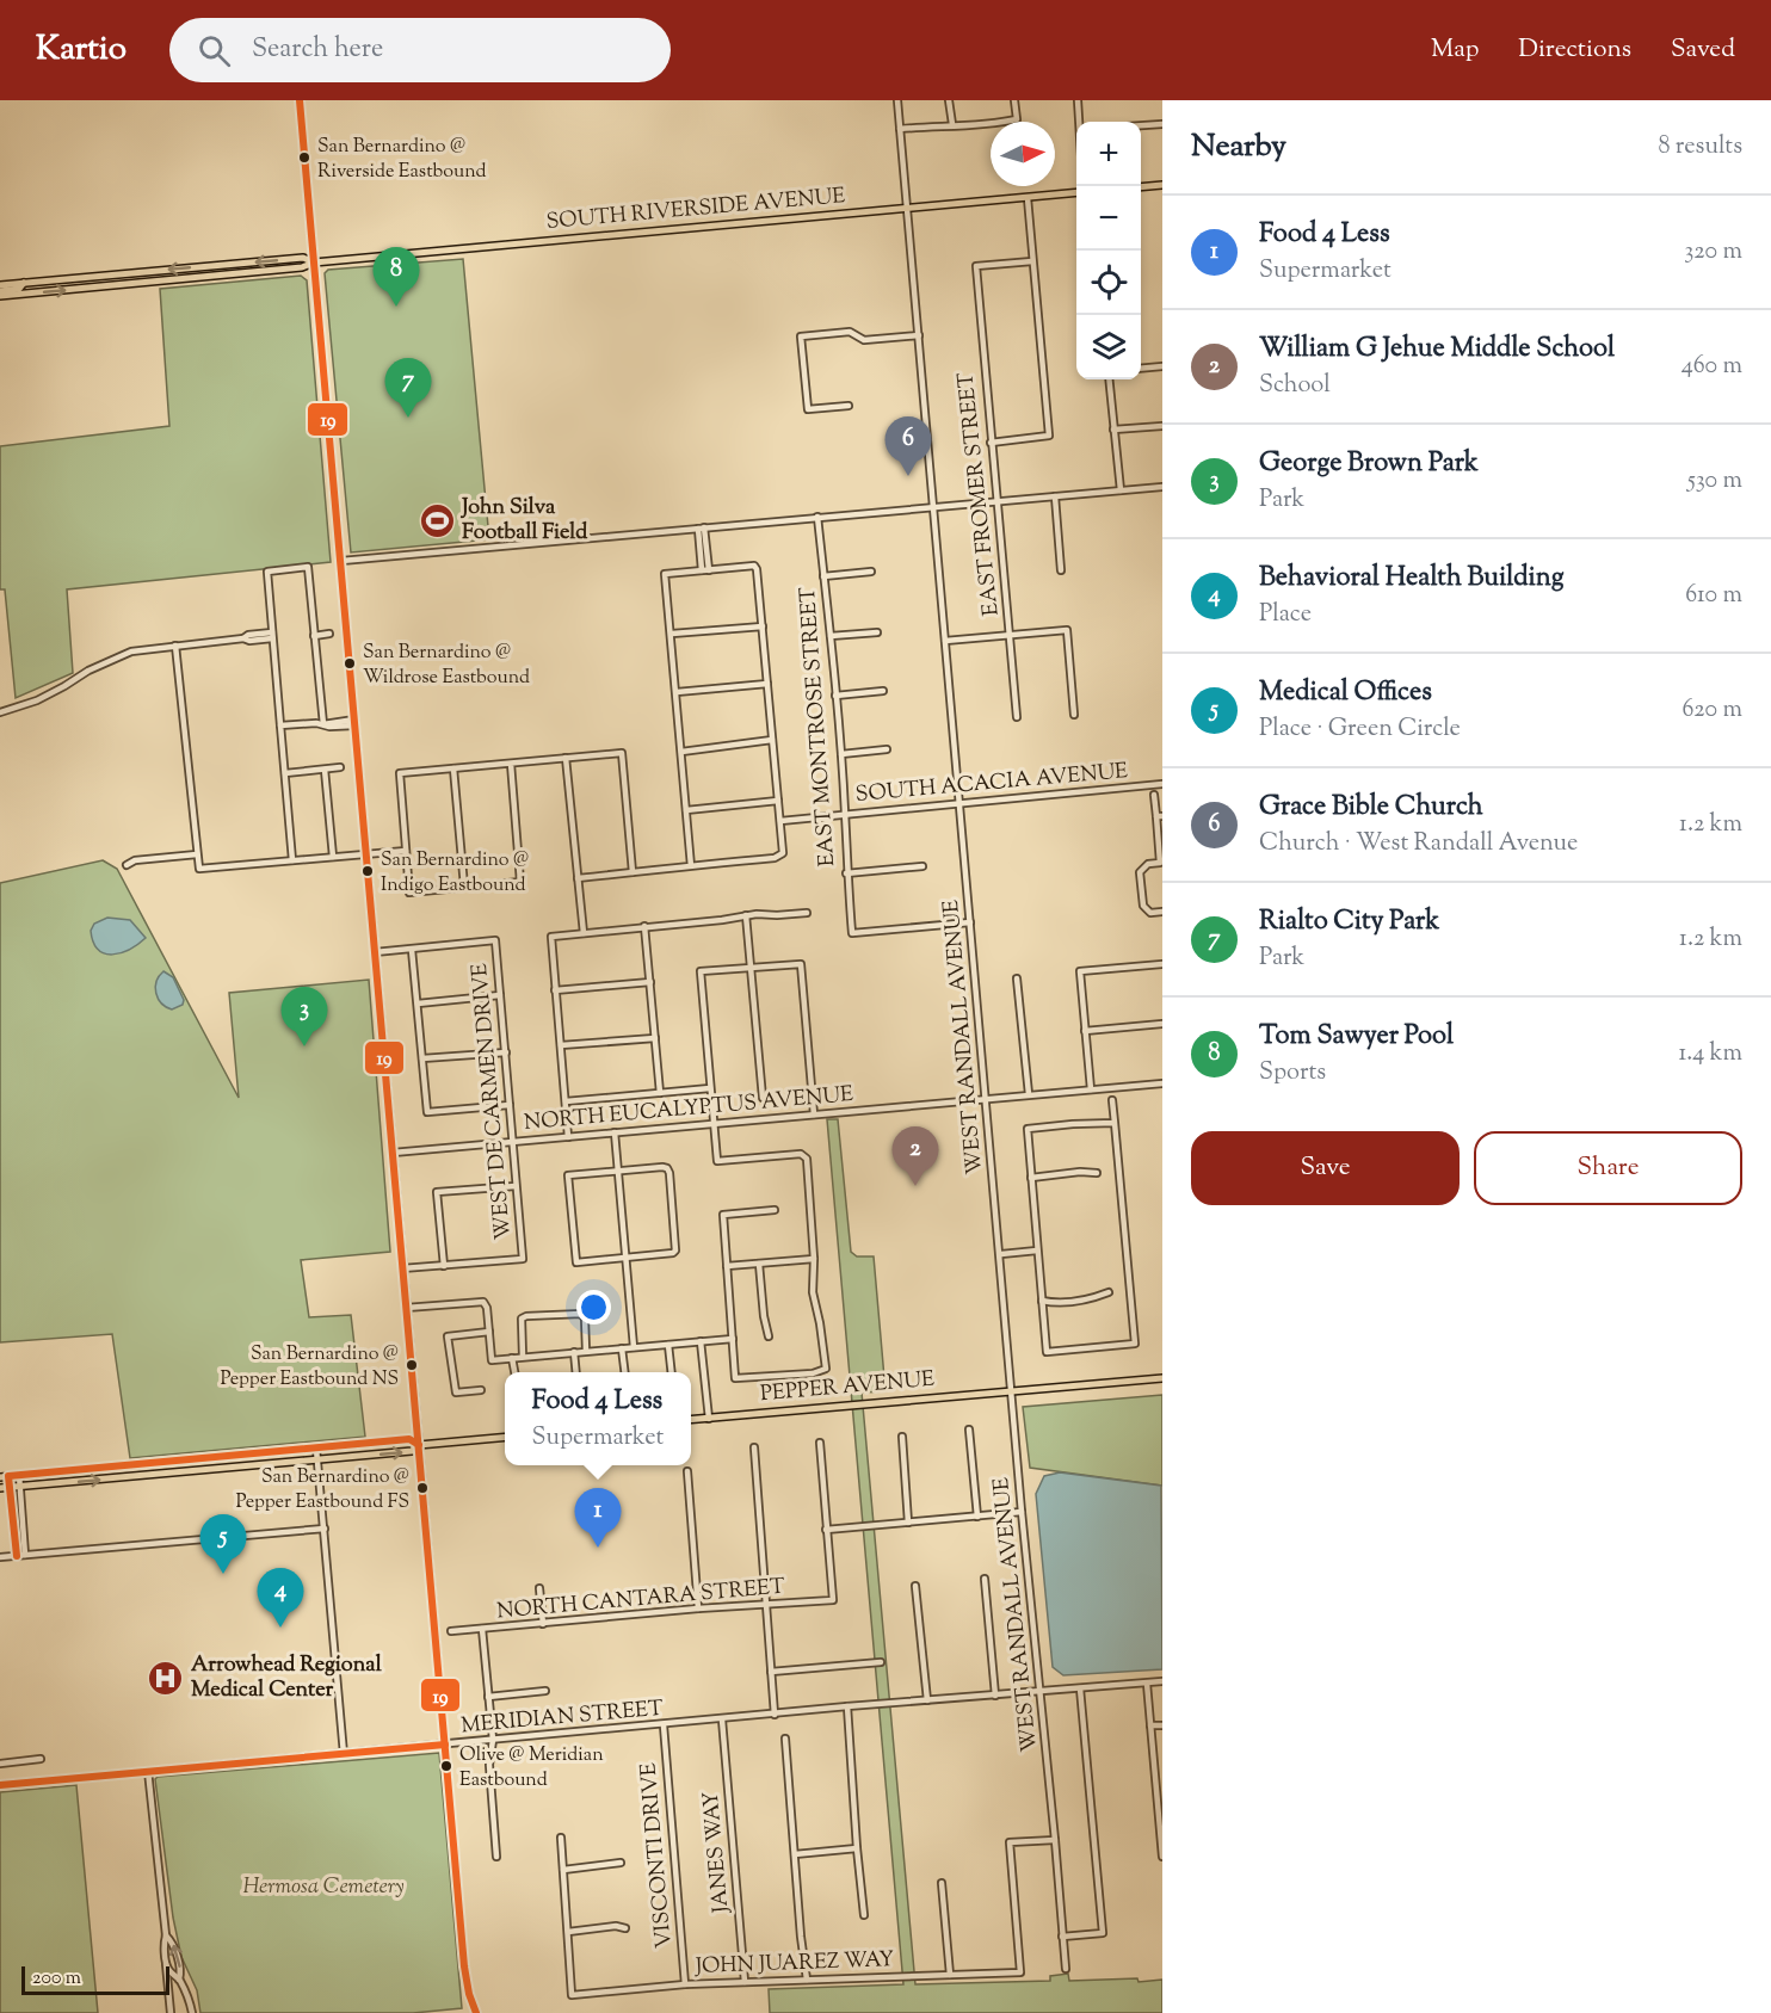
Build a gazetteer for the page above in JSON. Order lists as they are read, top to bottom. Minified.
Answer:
{"streets":{"main road":["SOUTH RIVERSIDE AVENUE","PEPPER AVENUE"],"street":["EAST FROMER STREET","EAST MONTROSE STREET","SOUTH ACACIA AVENUE","WEST RANDALL AVENUE","WEST DE CARMEN DRIVE","NORTH EUCALYPTUS AVENUE","NORTH CANTARA STREET","MERIDIAN STREET","JANES WAY","VISCONTI DRIVE","JOHN JUAREZ WAY"]},"crossings":[["SOUTH RIVERSIDE AVENUE","WEST RANDALL AVENUE"],["EAST MONTROSE STREET","SOUTH ACACIA AVENUE"],["EAST MONTROSE STREET","WEST RANDALL AVENUE"],["SOUTH ACACIA AVENUE","WEST RANDALL AVENUE"],["WEST RANDALL AVENUE","NORTH EUCALYPTUS AVENUE"],["WEST RANDALL AVENUE","PEPPER AVENUE"],["WEST RANDALL AVENUE","MERIDIAN STREET"],["WEST RANDALL AVENUE","JOHN JUAREZ WAY"],["WEST DE CARMEN DRIVE","NORTH EUCALYPTUS AVENUE"],["MERIDIAN STREET","JANES WAY"],["MERIDIAN STREET","VISCONTI DRIVE"],["JANES WAY","JOHN JUAREZ WAY"],["VISCONTI DRIVE","JOHN JUAREZ WAY"]],"parks":["Hermosa Cemetery"],"places":{"other":["San Bernardino @ Riverside Eastbound","San Bernardino @ Wildrose Eastbound","San Bernardino @ Indigo Eastbound","San Bernardino @ Pepper Eastbound NS","San Bernardino @ Pepper Eastbound FS","Olive @ Meridian Eastbound"],"sports":["John Silva Football Field"],"hospital":["Arrowhead Regional Medical Center"]},"lines":["transit line 19"],"scale_bar":"200 m","north":"right","page":{"header":"Kartio","search":"Search here","nav":["Map","Directions","Saved"],"heading":["Nearby","8 results"],"map_buttons":["+","−"],"list":[{"mark":"1","name":"Food 4 Less","note":"Supermarket","value":"320 m"},{"mark":"2","name":"William G Jehue Middle School","note":"School","value":"460 m"},{"mark":"3","name":"George Brown Park","note":"Park","value":"530 m"},{"mark":"4","name":"Behavioral Health Building","note":"Place","value":"610 m"},{"mark":"5","name":"Medical Offices","note":"Place · Green Circle","value":"620 m"},{"mark":"6","name":"Grace Bible Church","note":"Church · West Randall Avenue","value":"1.2 km"},{"mark":"7","name":"Rialto City Park","note":"Park","value":"1.2 km"},{"mark":"8","name":"Tom Sawyer Pool","note":"Sports","value":"1.4 km"}],"pins":["8","7","6","3","2","1","5","4"],"buttons":["Save","Share"],"popup":["Food 4 Less","Supermarket"],"scale":"200 m"}}
